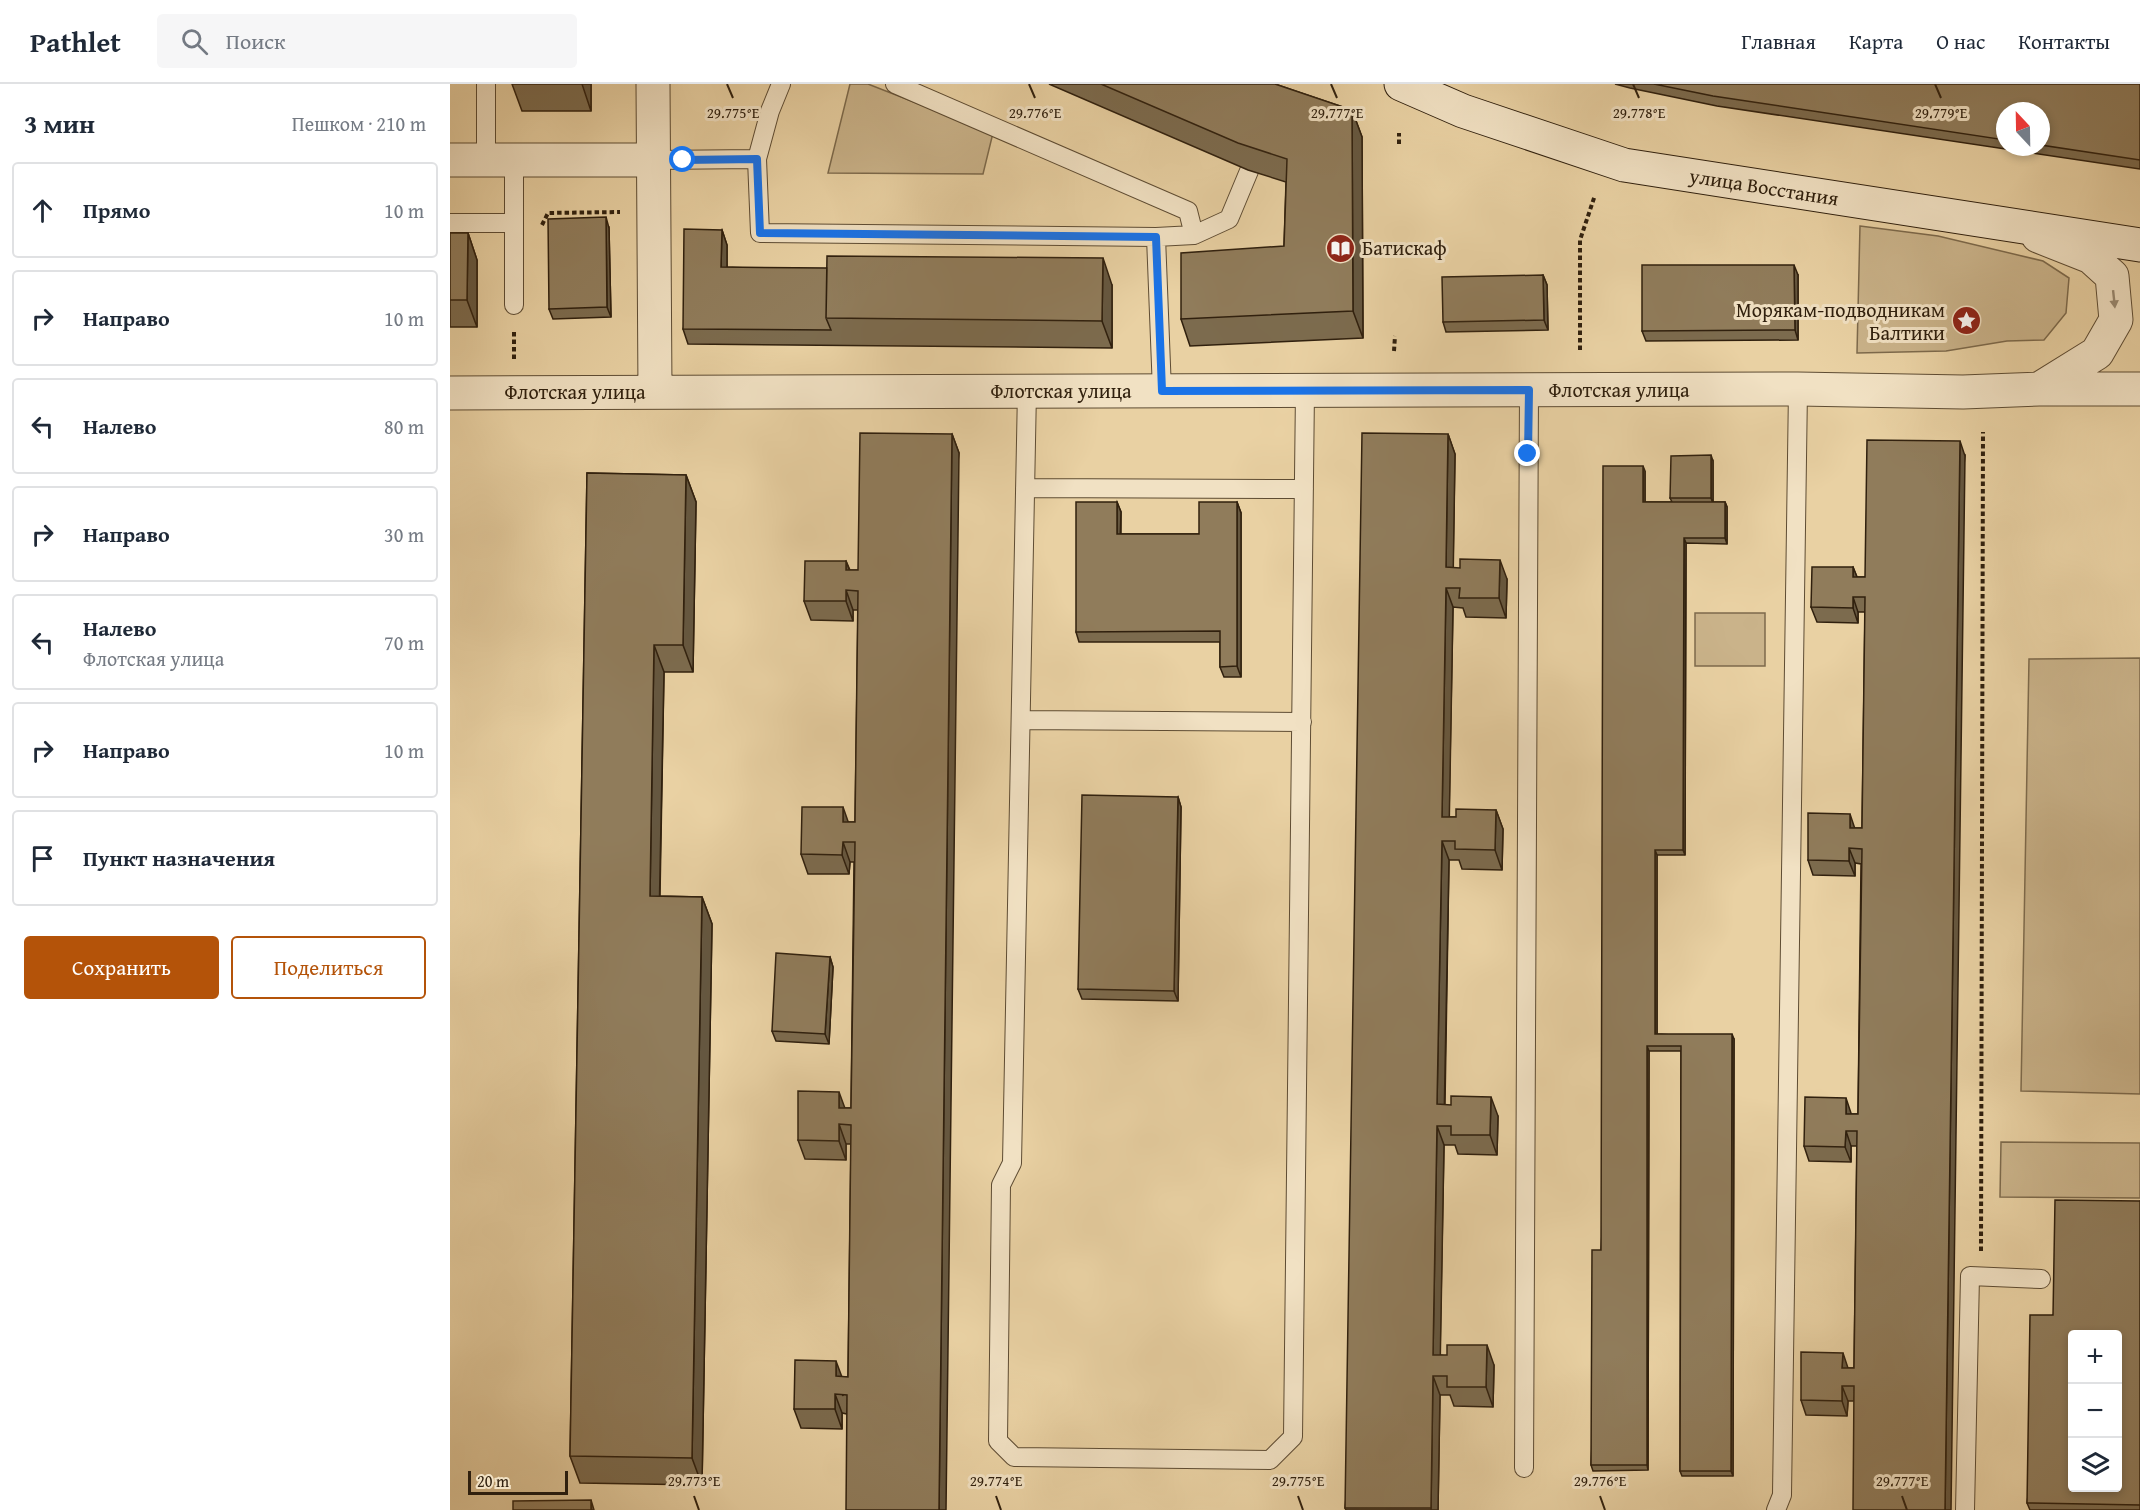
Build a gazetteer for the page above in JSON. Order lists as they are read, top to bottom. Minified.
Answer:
{"streets":{"street":["улица Восстания","Флотская улица"]},"places":{"library":["Батискаф"],"place":["Морякам-подводникам Балтики"]},"scale_bar":"20 m","north":"top","page":{"header":"Pathlet","search":"Поиск","nav":["Главная","Карта","О нас","Контакты"],"heading":["3 мин","Пешком · 210 m"],"list":[["Прямо","10 m"],["Направо","10 m"],["Налево","80 m"],["Направо","30 m"],["Налево","Флотская улица","70 m"],["Направо","10 m"],"Пункт назначения"],"buttons":["Сохранить","Поделиться"],"map_buttons":["+","−"],"scale":"20 m"},"coordinates":["29.775°E","29.777°E","29.778°E","29.776°E","29.779°E","29.773°E","29.774°E"]}
